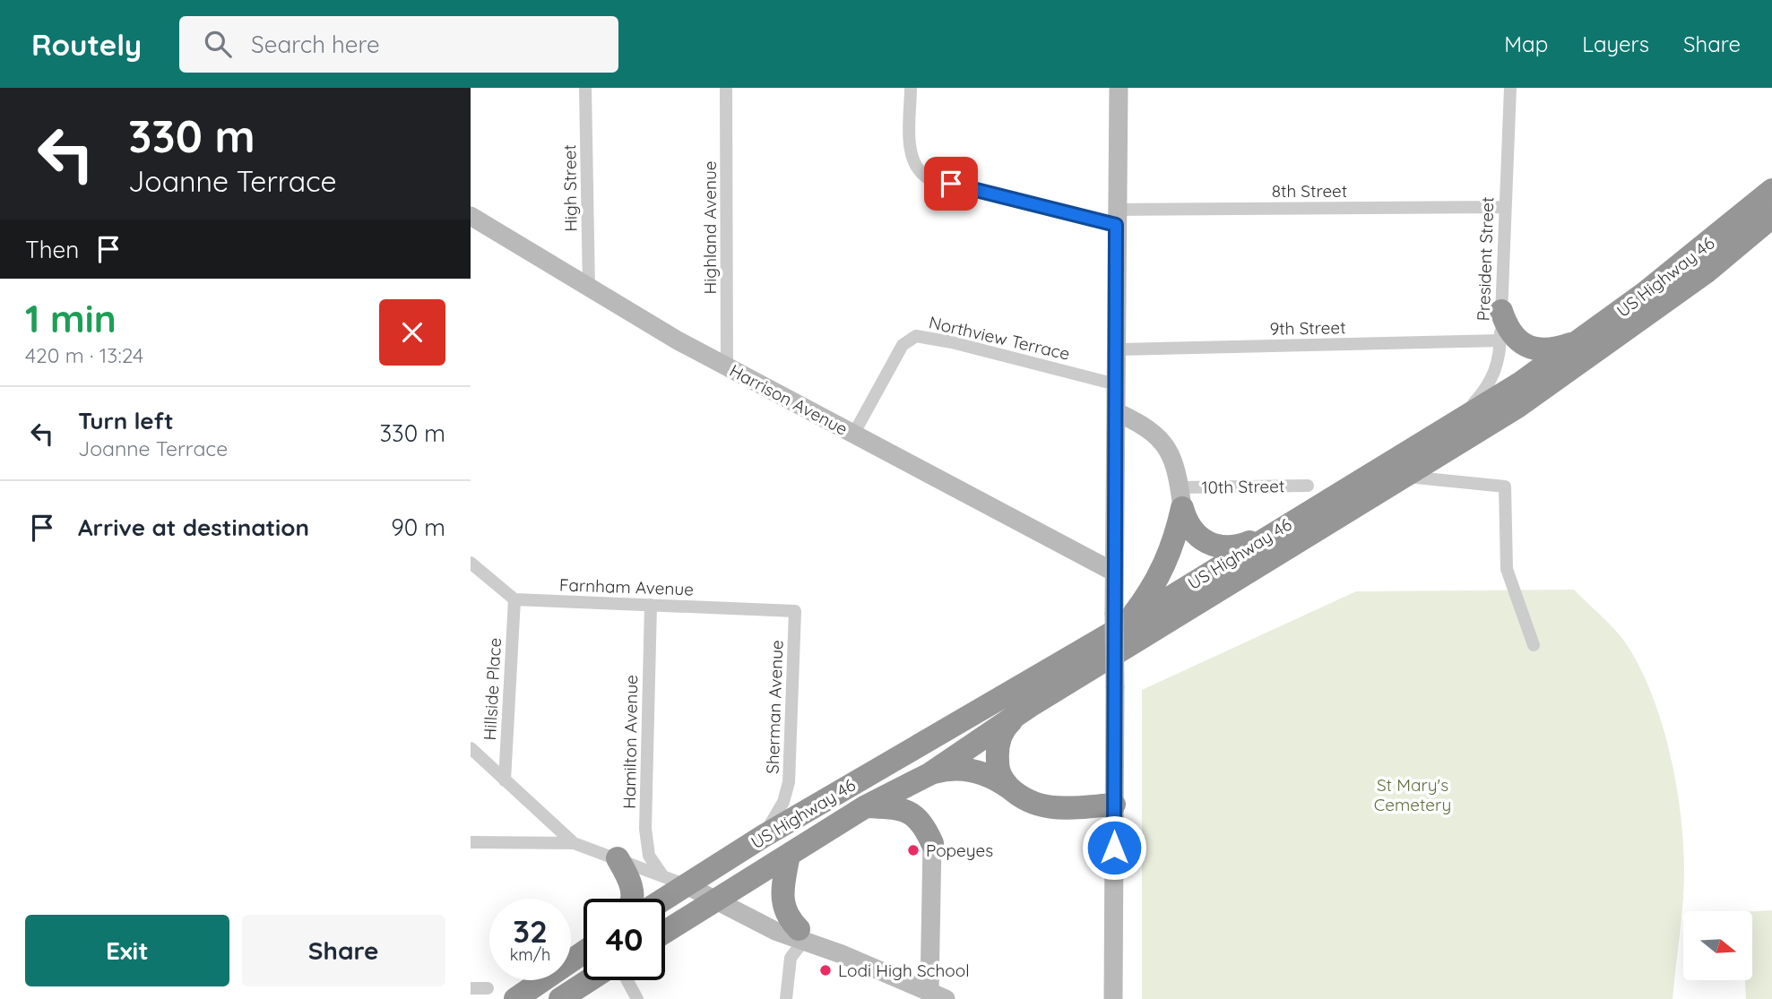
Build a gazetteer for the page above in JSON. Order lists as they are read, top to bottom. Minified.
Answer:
{"streets":{"highway":["US Highway 46"],"street":["High Street","8th Street","Highland Avenue","President Street","9th Street","Northview Terrace","Harrison Avenue","10th Street","Farnham Avenue","Hillside Place","Sherman Avenue","Hamilton Avenue"]},"crossings":[["High Street","Harrison Avenue"],["8th Street","President Street"],["Highland Avenue","Harrison Avenue"],["President Street","US Highway 46"],["President Street","9th Street"],["US Highway 46","Sherman Avenue"],["Northview Terrace","Harrison Avenue"],["Farnham Avenue","Hillside Place"],["Farnham Avenue","Sherman Avenue"],["Farnham Avenue","Hamilton Avenue"]],"parks":["St Mary's Cemetery"],"places":["Popeyes","Lodi High School"],"north":"right","page":{"header":"Routely","search":"Search here","nav":["Map","Layers","Share"],"turn":["330 m","Joanne Terrace"],"then":"Then","heading":["1 min","420 m · 13:24"],"list":[{"name":"Turn left","note":"Joanne Terrace","value":"330 m"},{"name":"Arrive at destination","value":"90 m"}],"speed":"32 km/h","limit":"40","buttons":["Exit","Share"]}}
